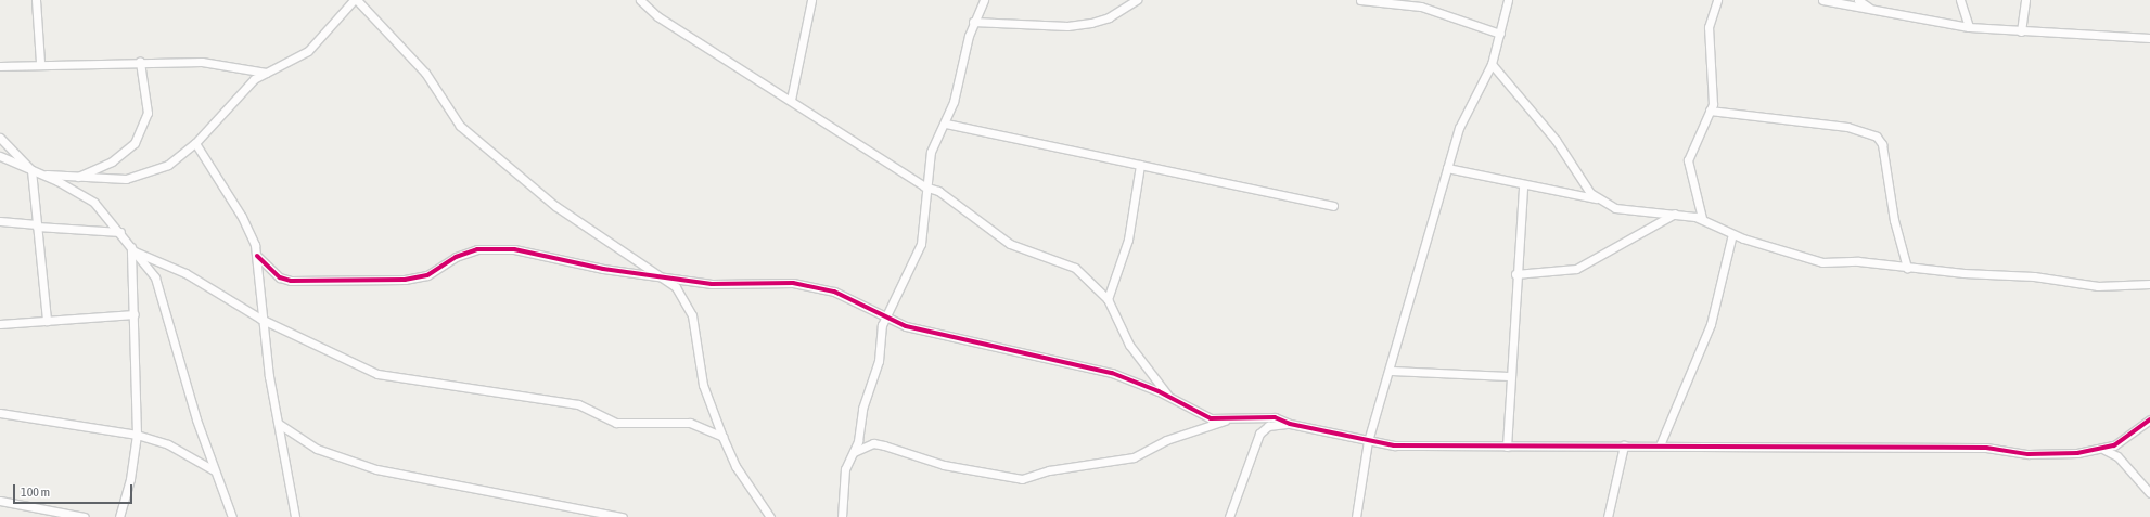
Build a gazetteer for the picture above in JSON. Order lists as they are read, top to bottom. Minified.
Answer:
{"scale_bar":"100 m"}
